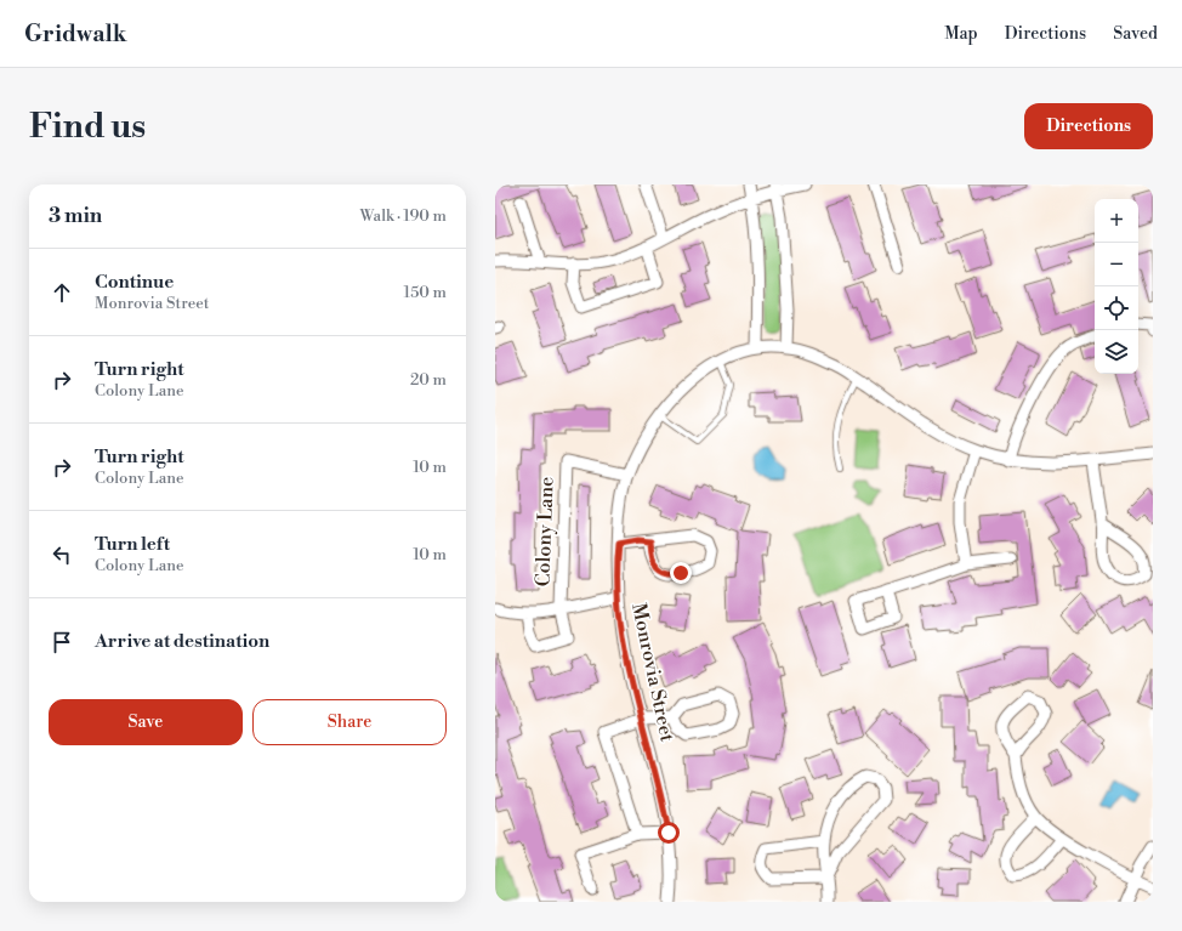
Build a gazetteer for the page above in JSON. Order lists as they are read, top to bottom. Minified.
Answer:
{"streets":{"street":["Colony Lane","Monrovia Street"]},"crossings":[["Colony Lane","Monrovia Street"]],"page":{"header":"Gridwalk","nav":["Map","Directions","Saved"],"buttons":["Directions",["Save","Share"]],"title":"Find us","heading":["3 min","Walk · 190 m"],"map_buttons":["+","−"],"list":[["Continue","Monrovia Street","150 m"],["Turn right","Colony Lane","20 m"],["Turn right","Colony Lane","10 m"],["Turn left","Colony Lane","10 m"],"Arrive at destination"]}}
